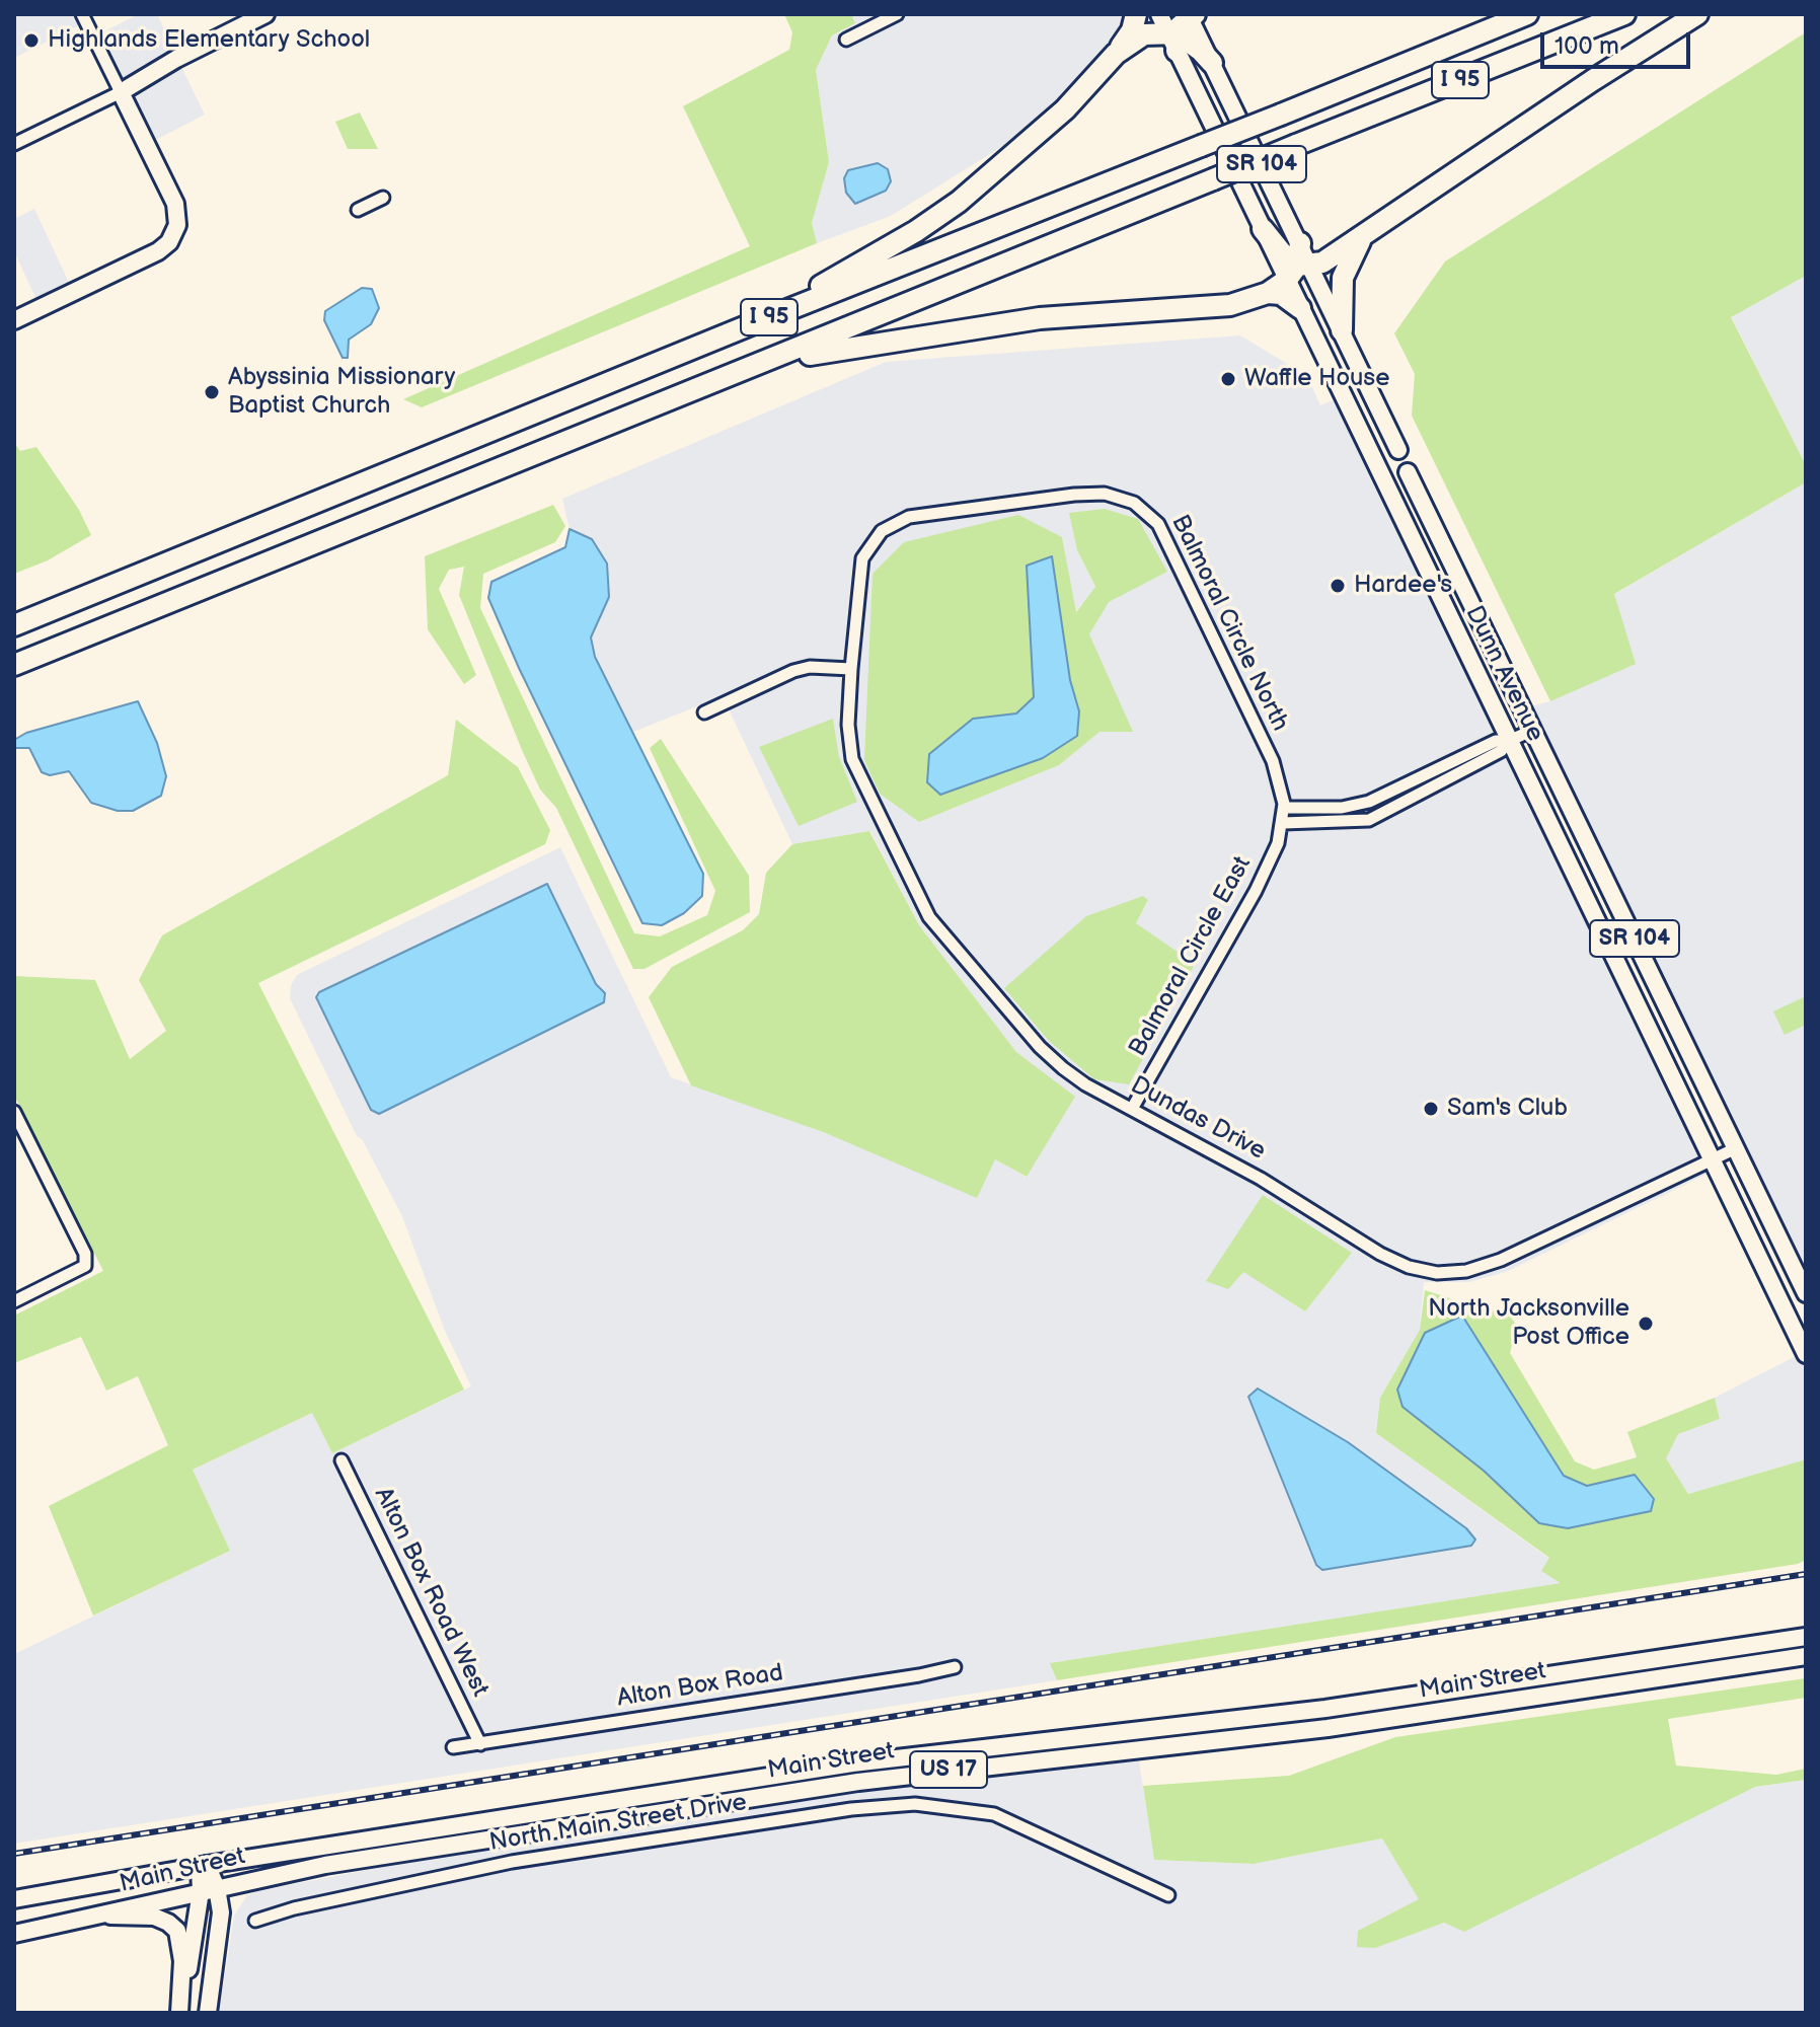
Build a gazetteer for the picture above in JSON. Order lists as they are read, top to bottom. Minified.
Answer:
{"streets":{"highway":["I 95"],"main road":["SR 104","Dunn Avenue","Main Street","US 17"],"street":["Balmoral Circle North","Balmoral Circle East","Dundas Drive","Alton Box Road West","Alton Box Road","North Main Street Drive"]},"crossings":[["Balmoral Circle North","Balmoral Circle East"],["Balmoral Circle North","Dundas Drive"],["Dunn Avenue","Dundas Drive"],["Balmoral Circle East","Dundas Drive"],["Alton Box Road West","Alton Box Road"]],"places":["Highlands Elementary School","Waffle House","Abyssinia Missionary Baptist Church","Hardee's","Sam's Club","North Jacksonville Post Office"],"scale_bar":"100 m"}
